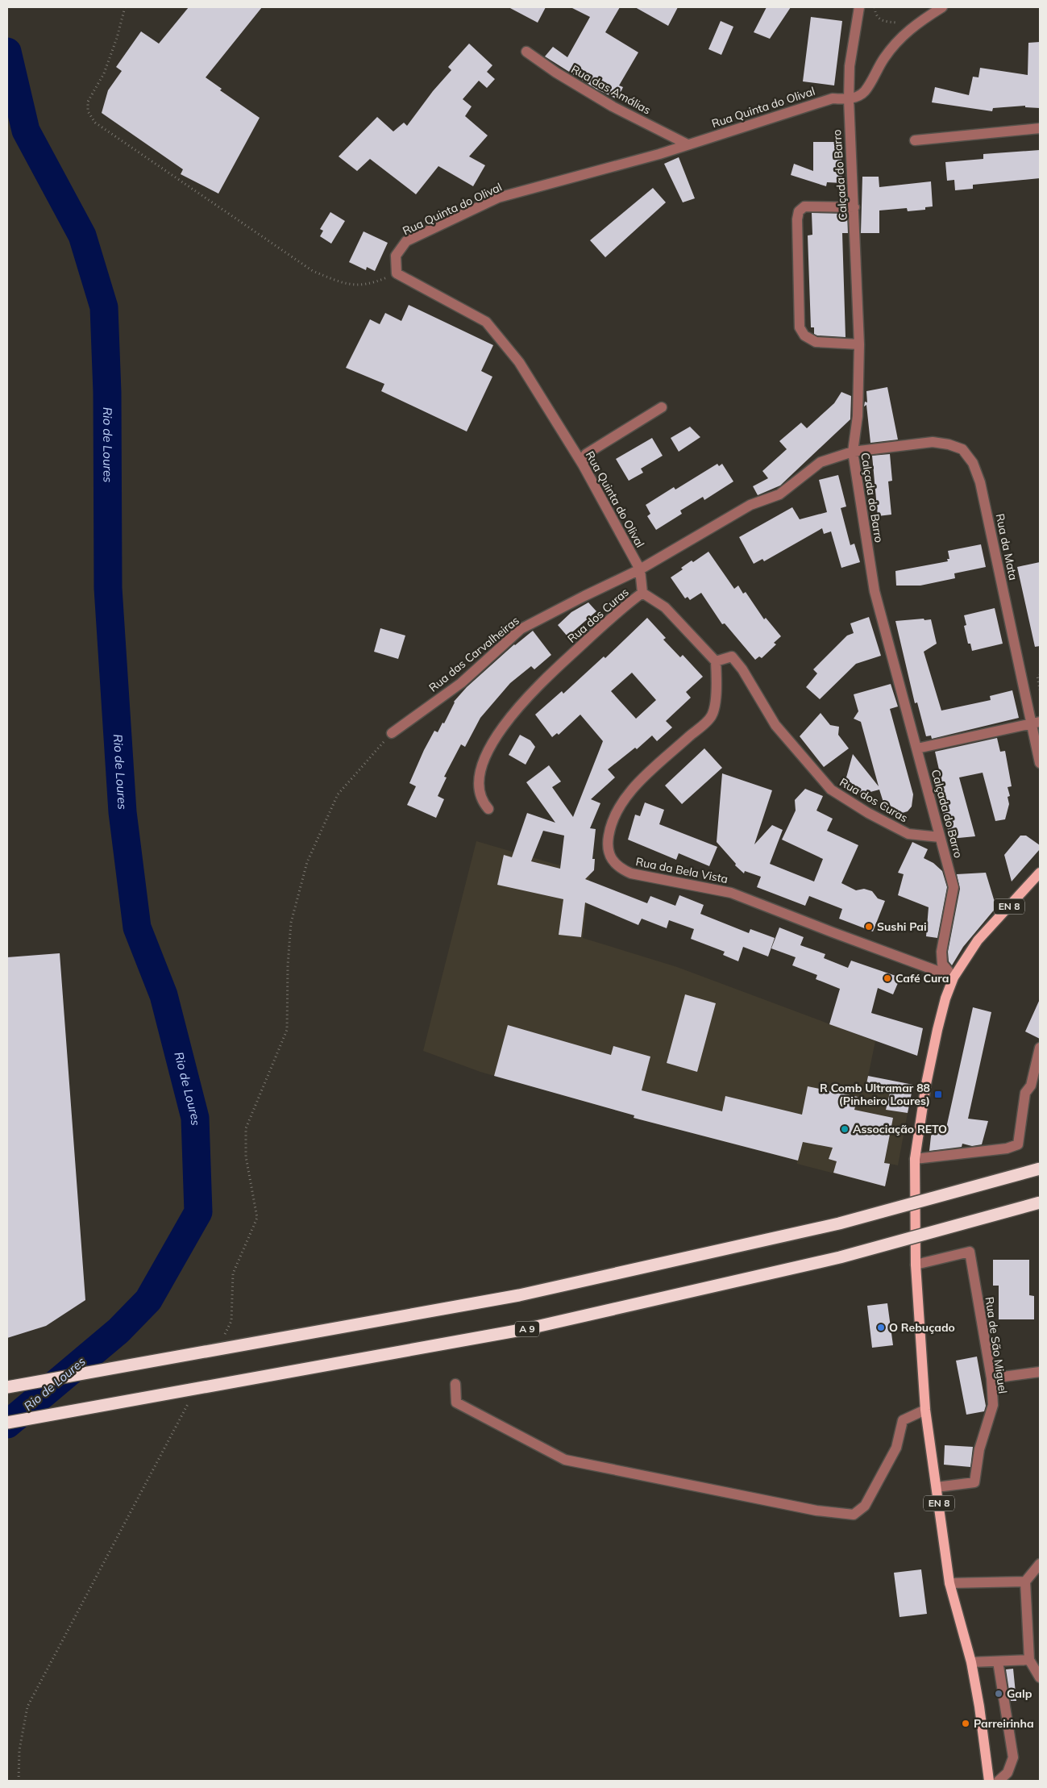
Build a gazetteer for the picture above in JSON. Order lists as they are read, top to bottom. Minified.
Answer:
{"streets":{"highway":["A 9"],"main road":["EN 8"],"street":["Rua das Amálias","Rua Quinta do Olival","Calçada do Barro","Rua da Mata","Rua dos Curas","Rua das Carvalheiras","Rua da Bela Vista","Rua de São Miguel"]},"crossings":[["Rua das Amálias","Rua Quinta do Olival"],["Rua Quinta do Olival","Calçada do Barro"],["Rua Quinta do Olival","Rua das Carvalheiras"],["Calçada do Barro","Rua da Mata"],["Calçada do Barro","Rua dos Curas"],["Calçada do Barro","Rua das Carvalheiras"],["Calçada do Barro","Rua da Bela Vista"],["Calçada do Barro","EN 8"],["Rua da Mata","Rua das Carvalheiras"],["Rua dos Curas","Rua da Bela Vista"],["Rua da Bela Vista","EN 8"],["EN 8","Rua de São Miguel"]],"water":["Rio de Loures"],"places":{"other":["Sushi Pai","Café Cura","Associação RETO","O Rebuçado","Galp","Parreirinha"],"transit":["R Comb Ultramar 88 (Pinheiro Loures)"]}}
